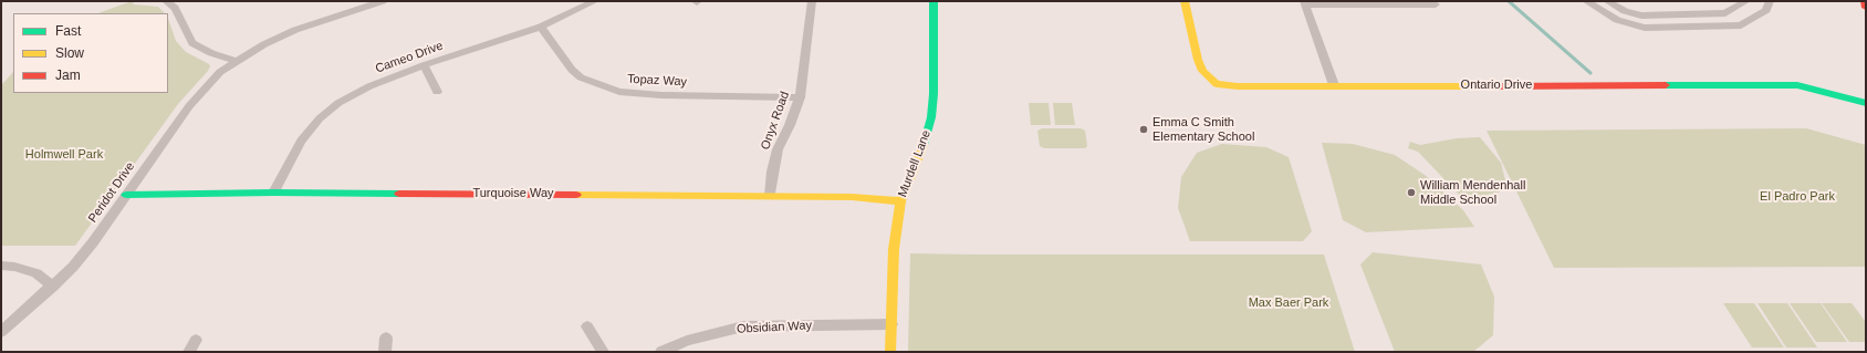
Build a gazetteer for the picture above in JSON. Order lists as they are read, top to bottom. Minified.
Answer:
{"streets":{"street":["Cameo Drive","Topaz Way","Ontario Drive","Onyx Road","Murdell Lane","Peridot Drive","Turquoise Way","Obsidian Way"]},"crossings":[["Cameo Drive","Topaz Way"],["Cameo Drive","Turquoise Way"],["Topaz Way","Onyx Road"],["Onyx Road","Turquoise Way"],["Murdell Lane","Turquoise Way"],["Murdell Lane","Obsidian Way"],["Peridot Drive","Turquoise Way"]],"parks":["Holmwell Park","El Padro Park","Max Baer Park"],"places":["Emma C Smith Elementary School","William Mendenhall Middle School"],"legend":["Fast","Slow","Jam"]}
